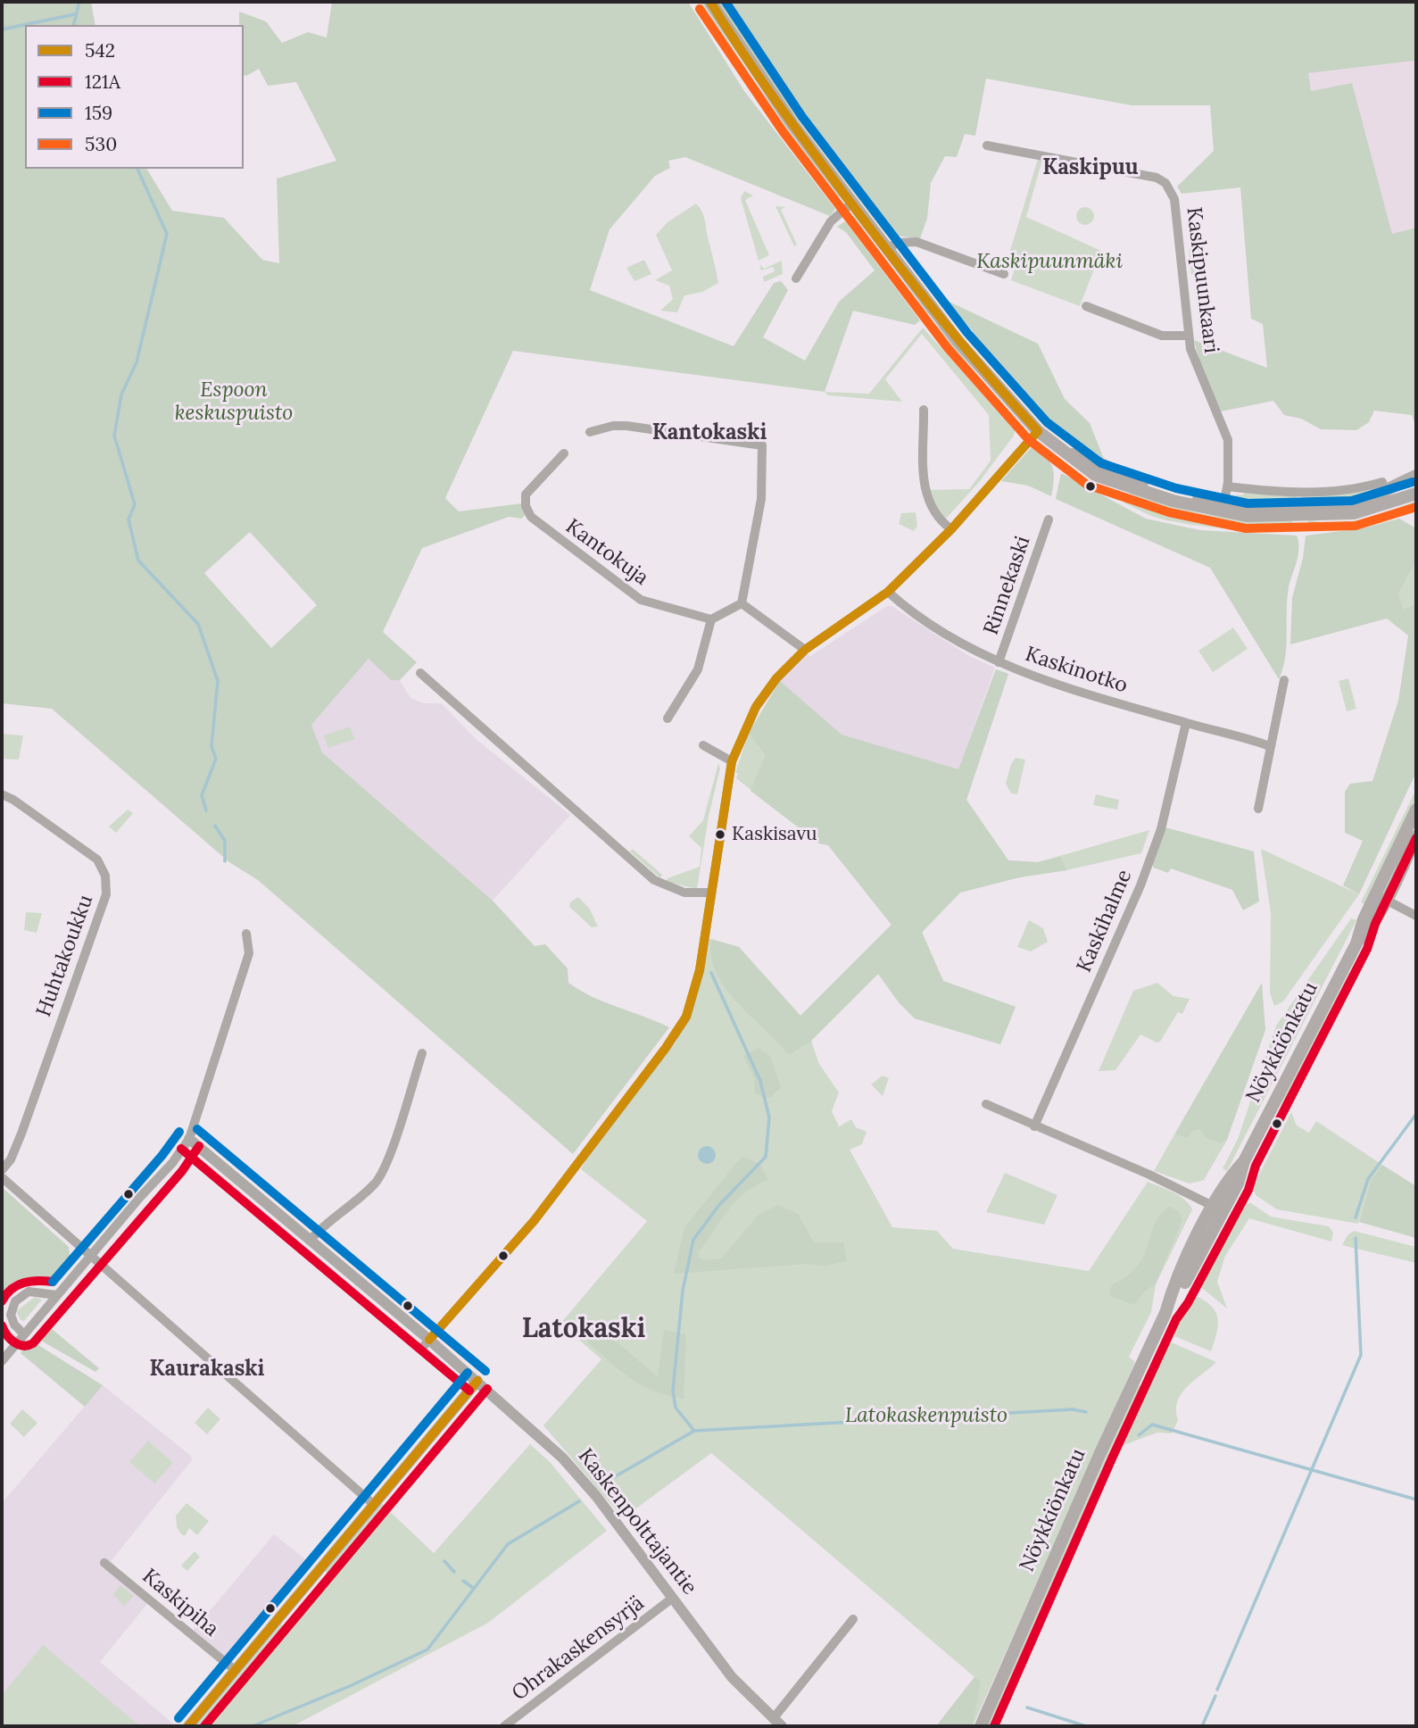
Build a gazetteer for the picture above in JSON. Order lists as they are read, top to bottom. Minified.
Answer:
{"streets":{"main road":["Nöykkiönkatu"],"street":["Kaskipuunkaari","Kantokuja","Rinnekaski","Kaskinotko","Kaskihalme","Huhtakoukku","Kaskenpolttajantie","Kaskipiha","Ohrakaskensyrjä"]},"crossings":[["Rinnekaski","Kaskinotko"],["Kaskinotko","Kaskihalme"],["Kaskenpolttajantie","Ohrakaskensyrjä"]],"districts":["Kaskipuu","Kantokaski","Latokaski","Kaurakaski"],"parks":["Kaskipuunmäki","Espoon keskuspuisto","Latokaskenpuisto"],"places":["Kaskisavu"],"lines":["transit line 542","transit line 530","transit line 121A","transit line 159"],"legend":["542","121A","159","530"]}
